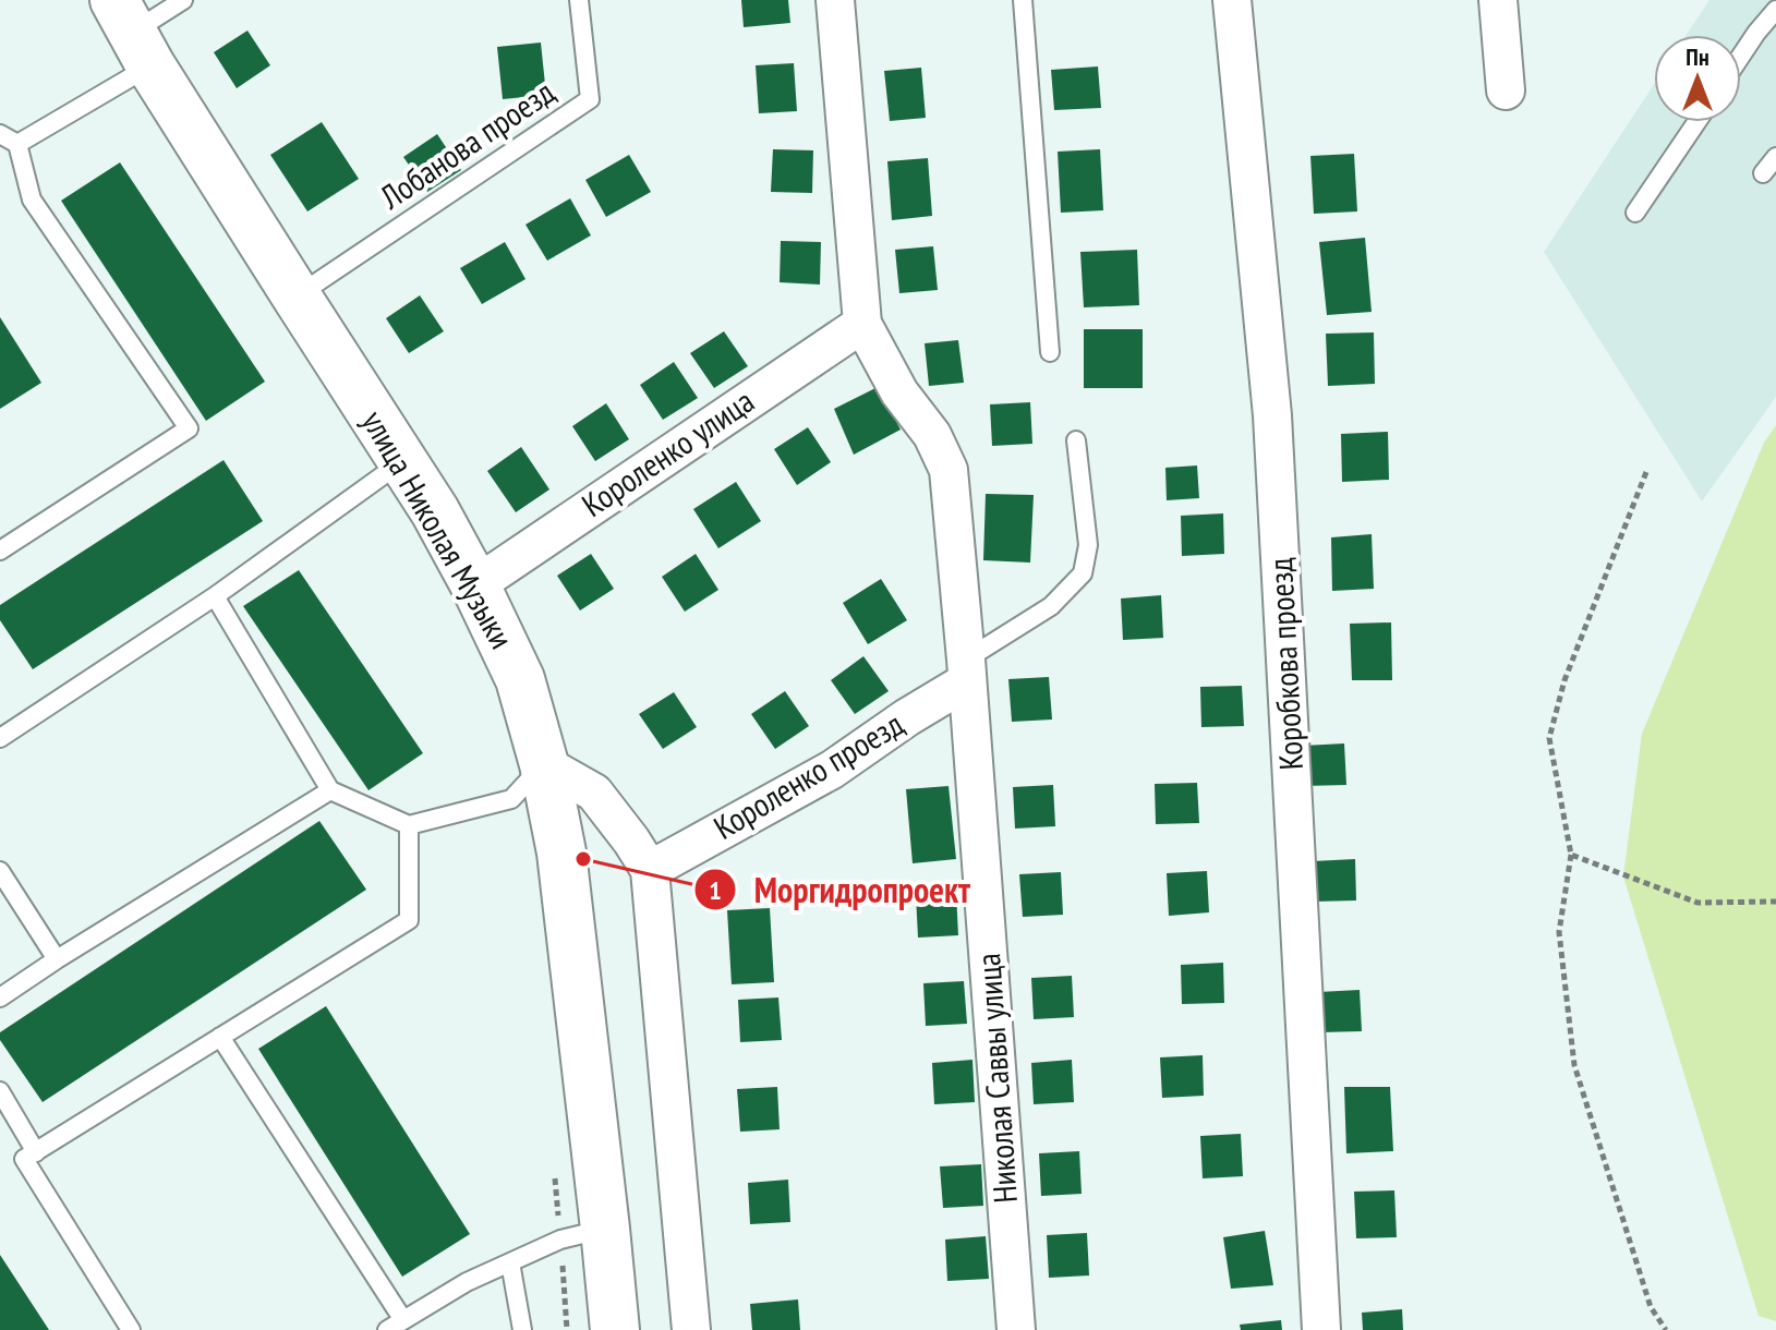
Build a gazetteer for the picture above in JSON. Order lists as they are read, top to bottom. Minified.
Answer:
{"streets":{"main road":["улица Николая Музыки"],"street":["Короленко улица","Коробкова проезд","Короленко проезд","Николая Саввы улица"],"lane":["Лобанова проезд"]},"crossings":[["Лобанова проезд","улица Николая Музыки"],["Короленко улица","улица Николая Музыки"],["Короленко улица","Николая Саввы улица"],["Короленко проезд","Николая Саввы улица"]],"places":["Моргидропроект"],"north":"top"}
